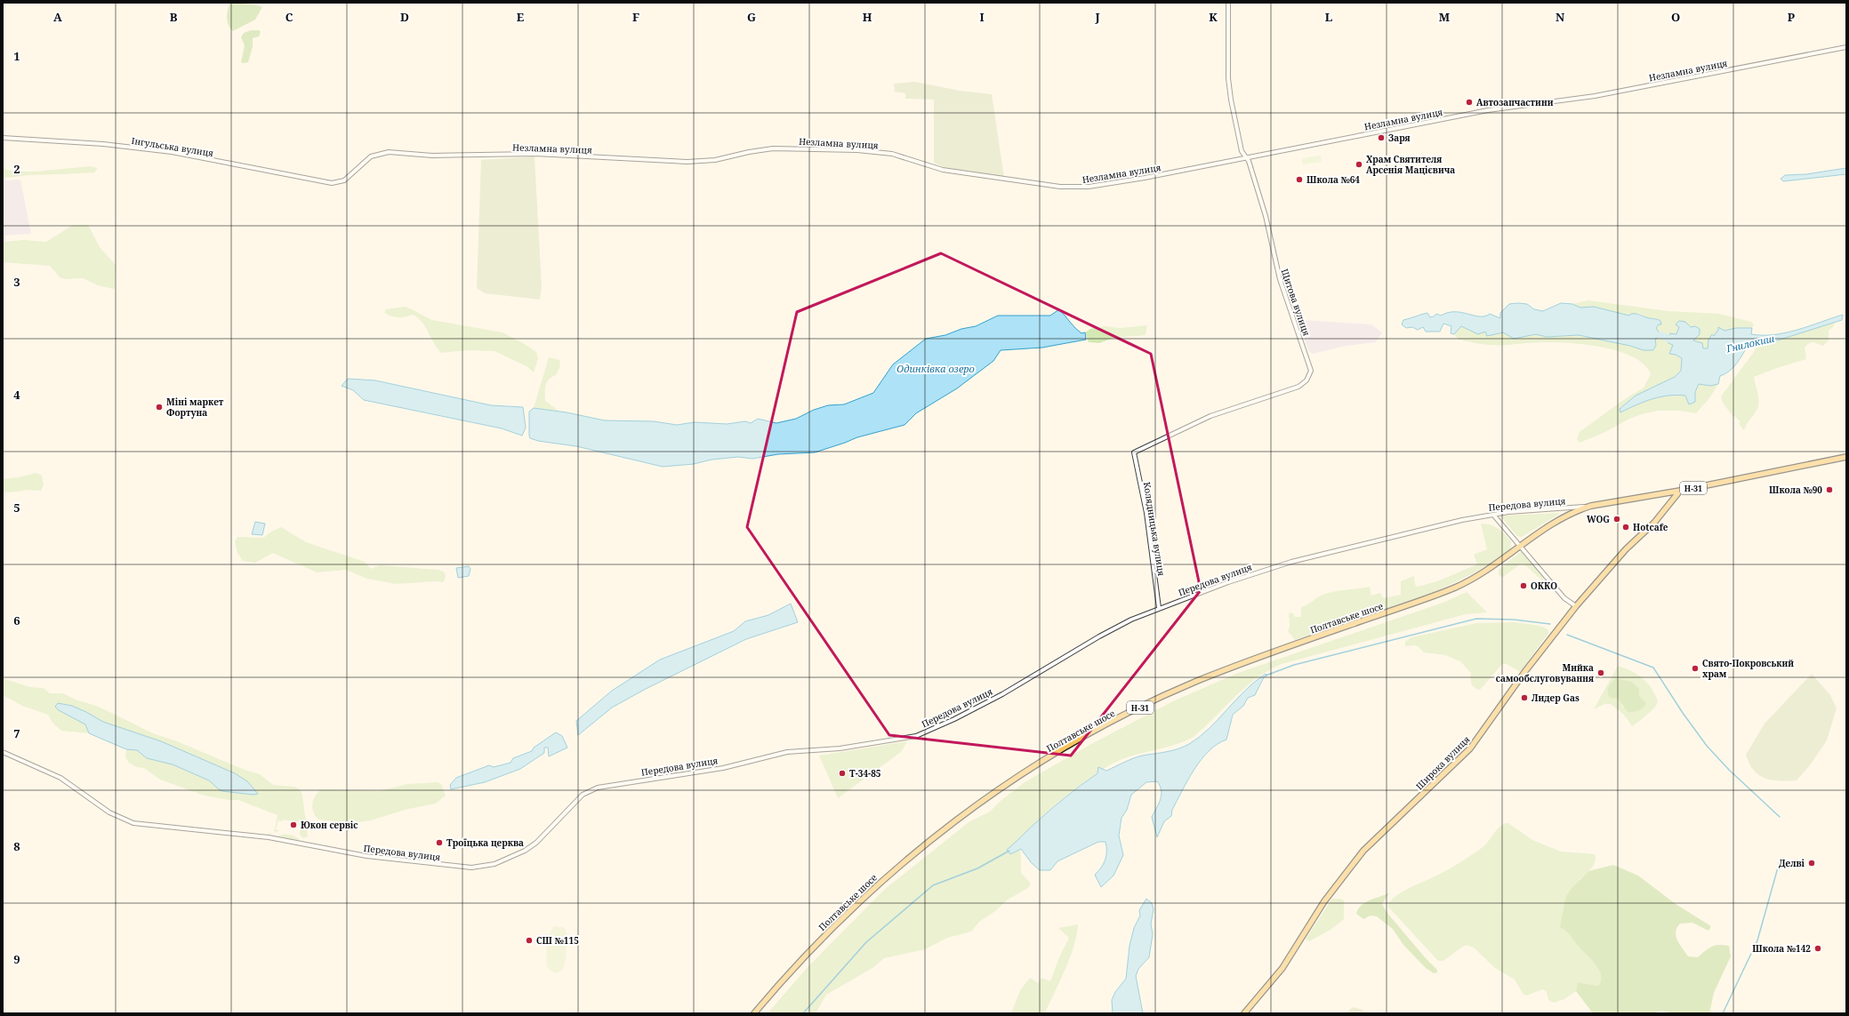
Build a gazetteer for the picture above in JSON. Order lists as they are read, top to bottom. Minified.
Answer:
{"streets":{"main road":["Н-31","Передова вулиця","Полтавське шосе","Широка вулиця"],"street":["Незламна вулиця","Інгульська вулиця","Щитова вулиця","Колядницька вулиця"]},"crossings":[["Незламна вулиця","Інгульська вулиця"],["Незламна вулиця","Щитова вулиця"],["Щитова вулиця","Колядницька вулиця"],["Передова вулиця","Колядницька вулиця"],["Передова вулиця","Полтавське шосе"],["Передова вулиця","Широка вулиця"]],"water":["Гнилокиш","Одинківка озеро"],"places":["Автозапчастини","Заря","Храм Святителя Арсенія Мацієвича","Школа №64","Міні маркет Фортуна","Школа №90","WOG","Hotcafe","ОККО","Свято-Покровський храм","Мийка самообслуговування","Лидер Gas","Т-34-85","Юкон сервіс","Троїцька церква","Делві","СШ №115","Школа №142"],"grid":{"columns":["A","B","C","D","E","F","G","H","I","J","K","L","M","N","O","P"],"rows":["1","2","3","4","5","6","7","8","9"]}}
